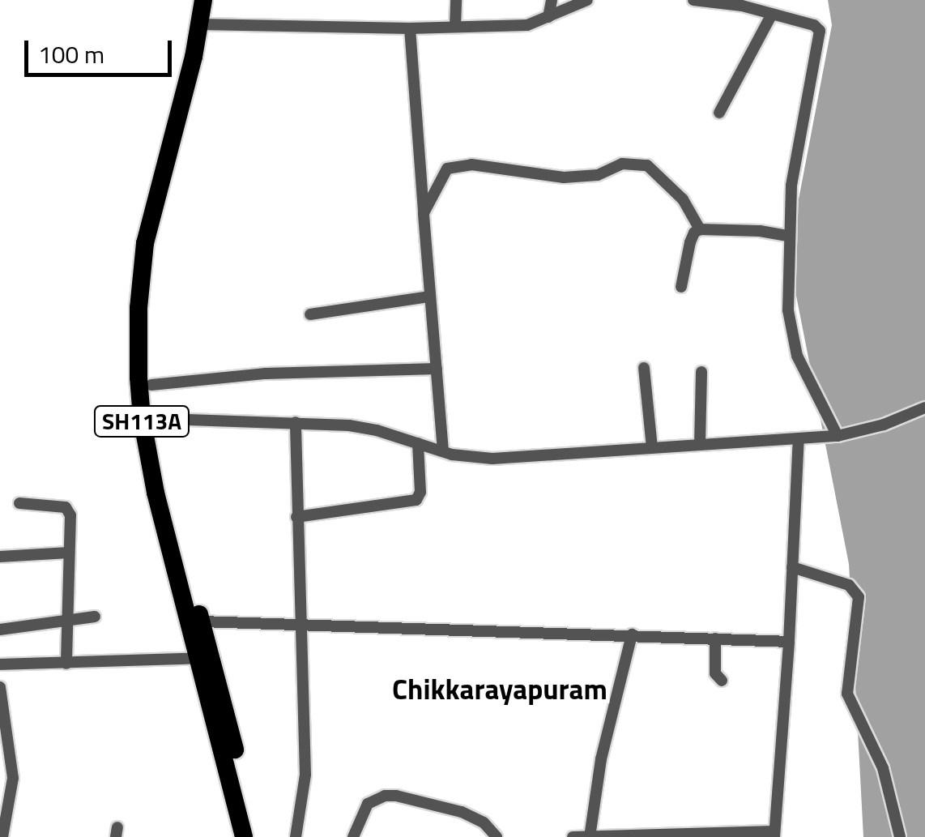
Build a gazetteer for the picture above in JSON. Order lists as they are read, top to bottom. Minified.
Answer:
{"streets":{"main road":["SH113A"]},"districts":["Chikkarayapuram"],"scale_bar":"100 m"}
